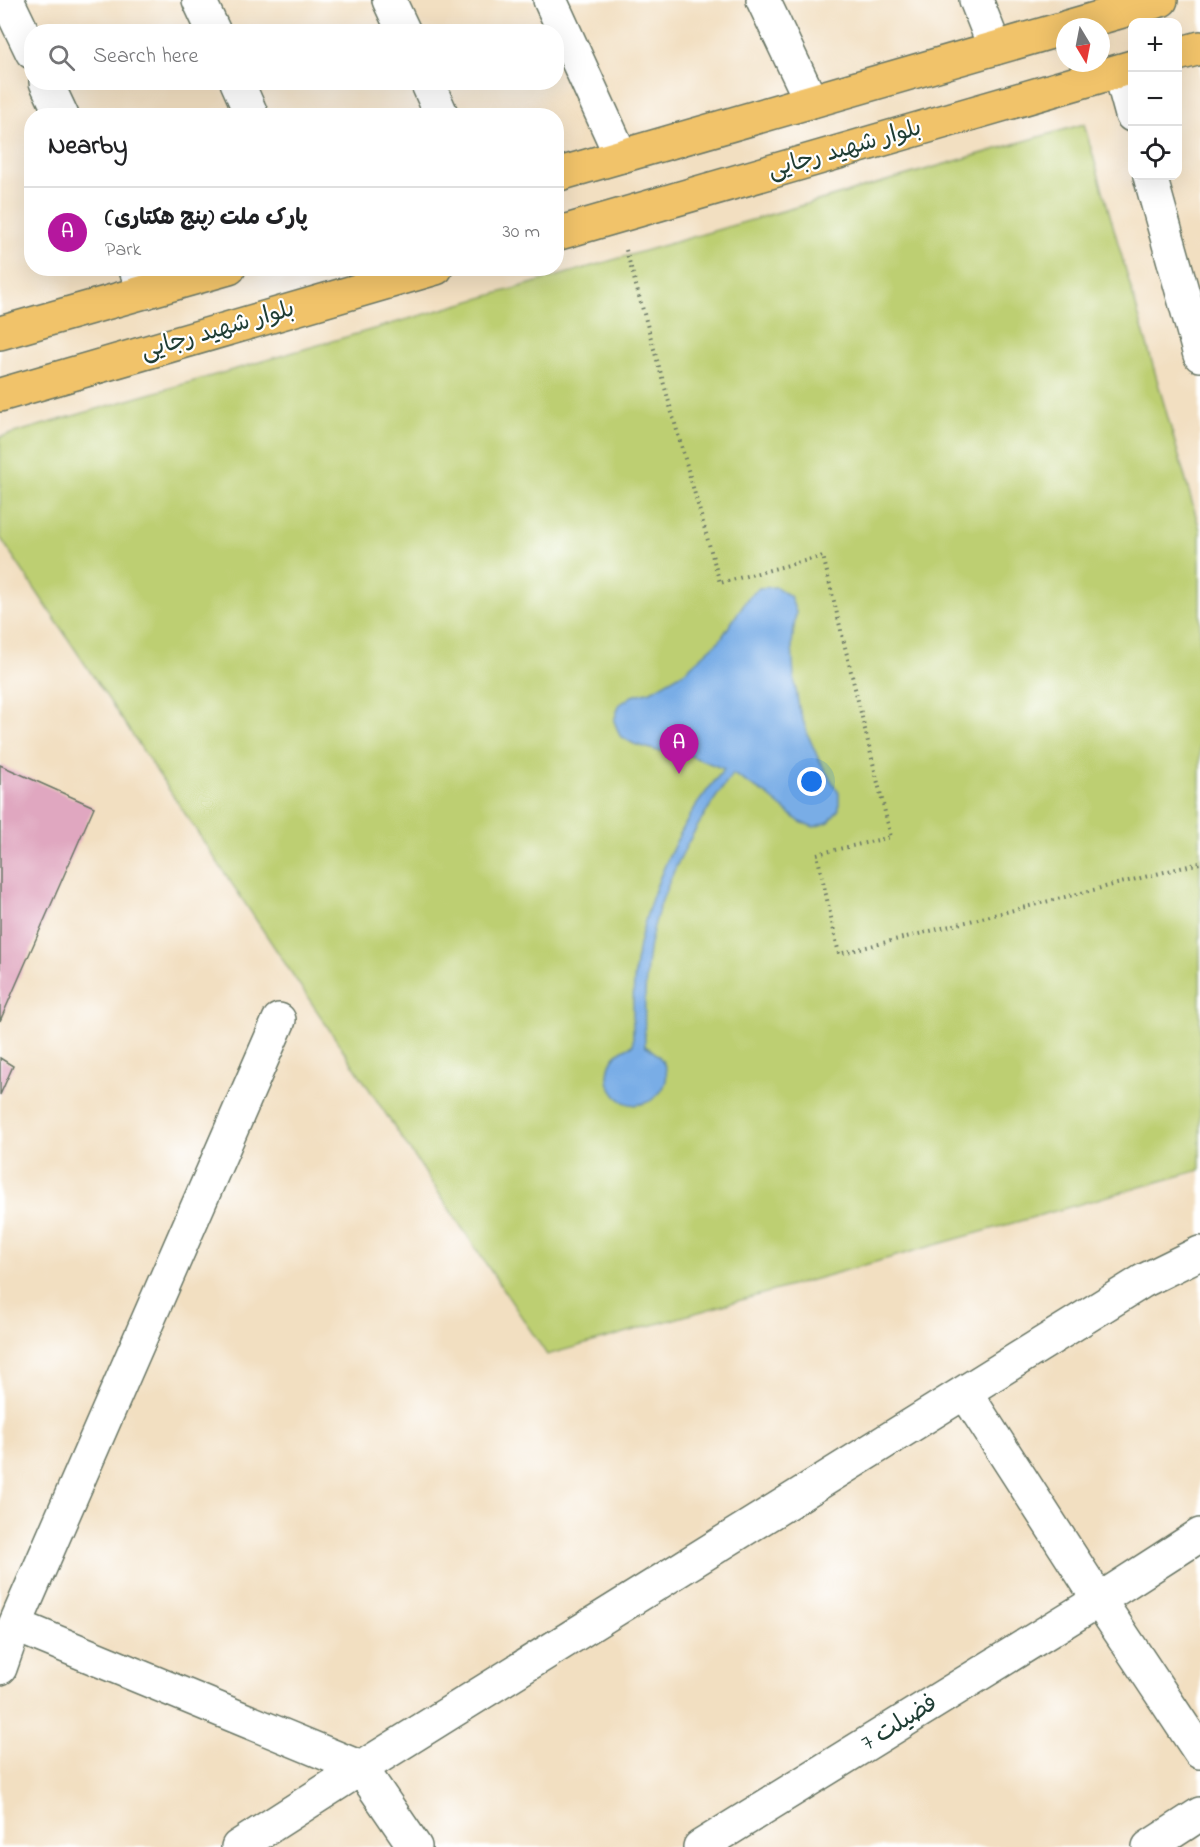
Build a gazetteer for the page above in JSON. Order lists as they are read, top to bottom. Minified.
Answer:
{"streets":{"main road":["بلوار شهید رجایی"],"street":["فضیلت 7"]},"north":"bottom","page":{"map_buttons":["+","−"],"search":"Search here","heading":"Nearby","list":[{"mark":"A","name":"پارک ملت (پنج هکتاری)","note":"Park","value":"30 m"}],"pins":"A"}}
